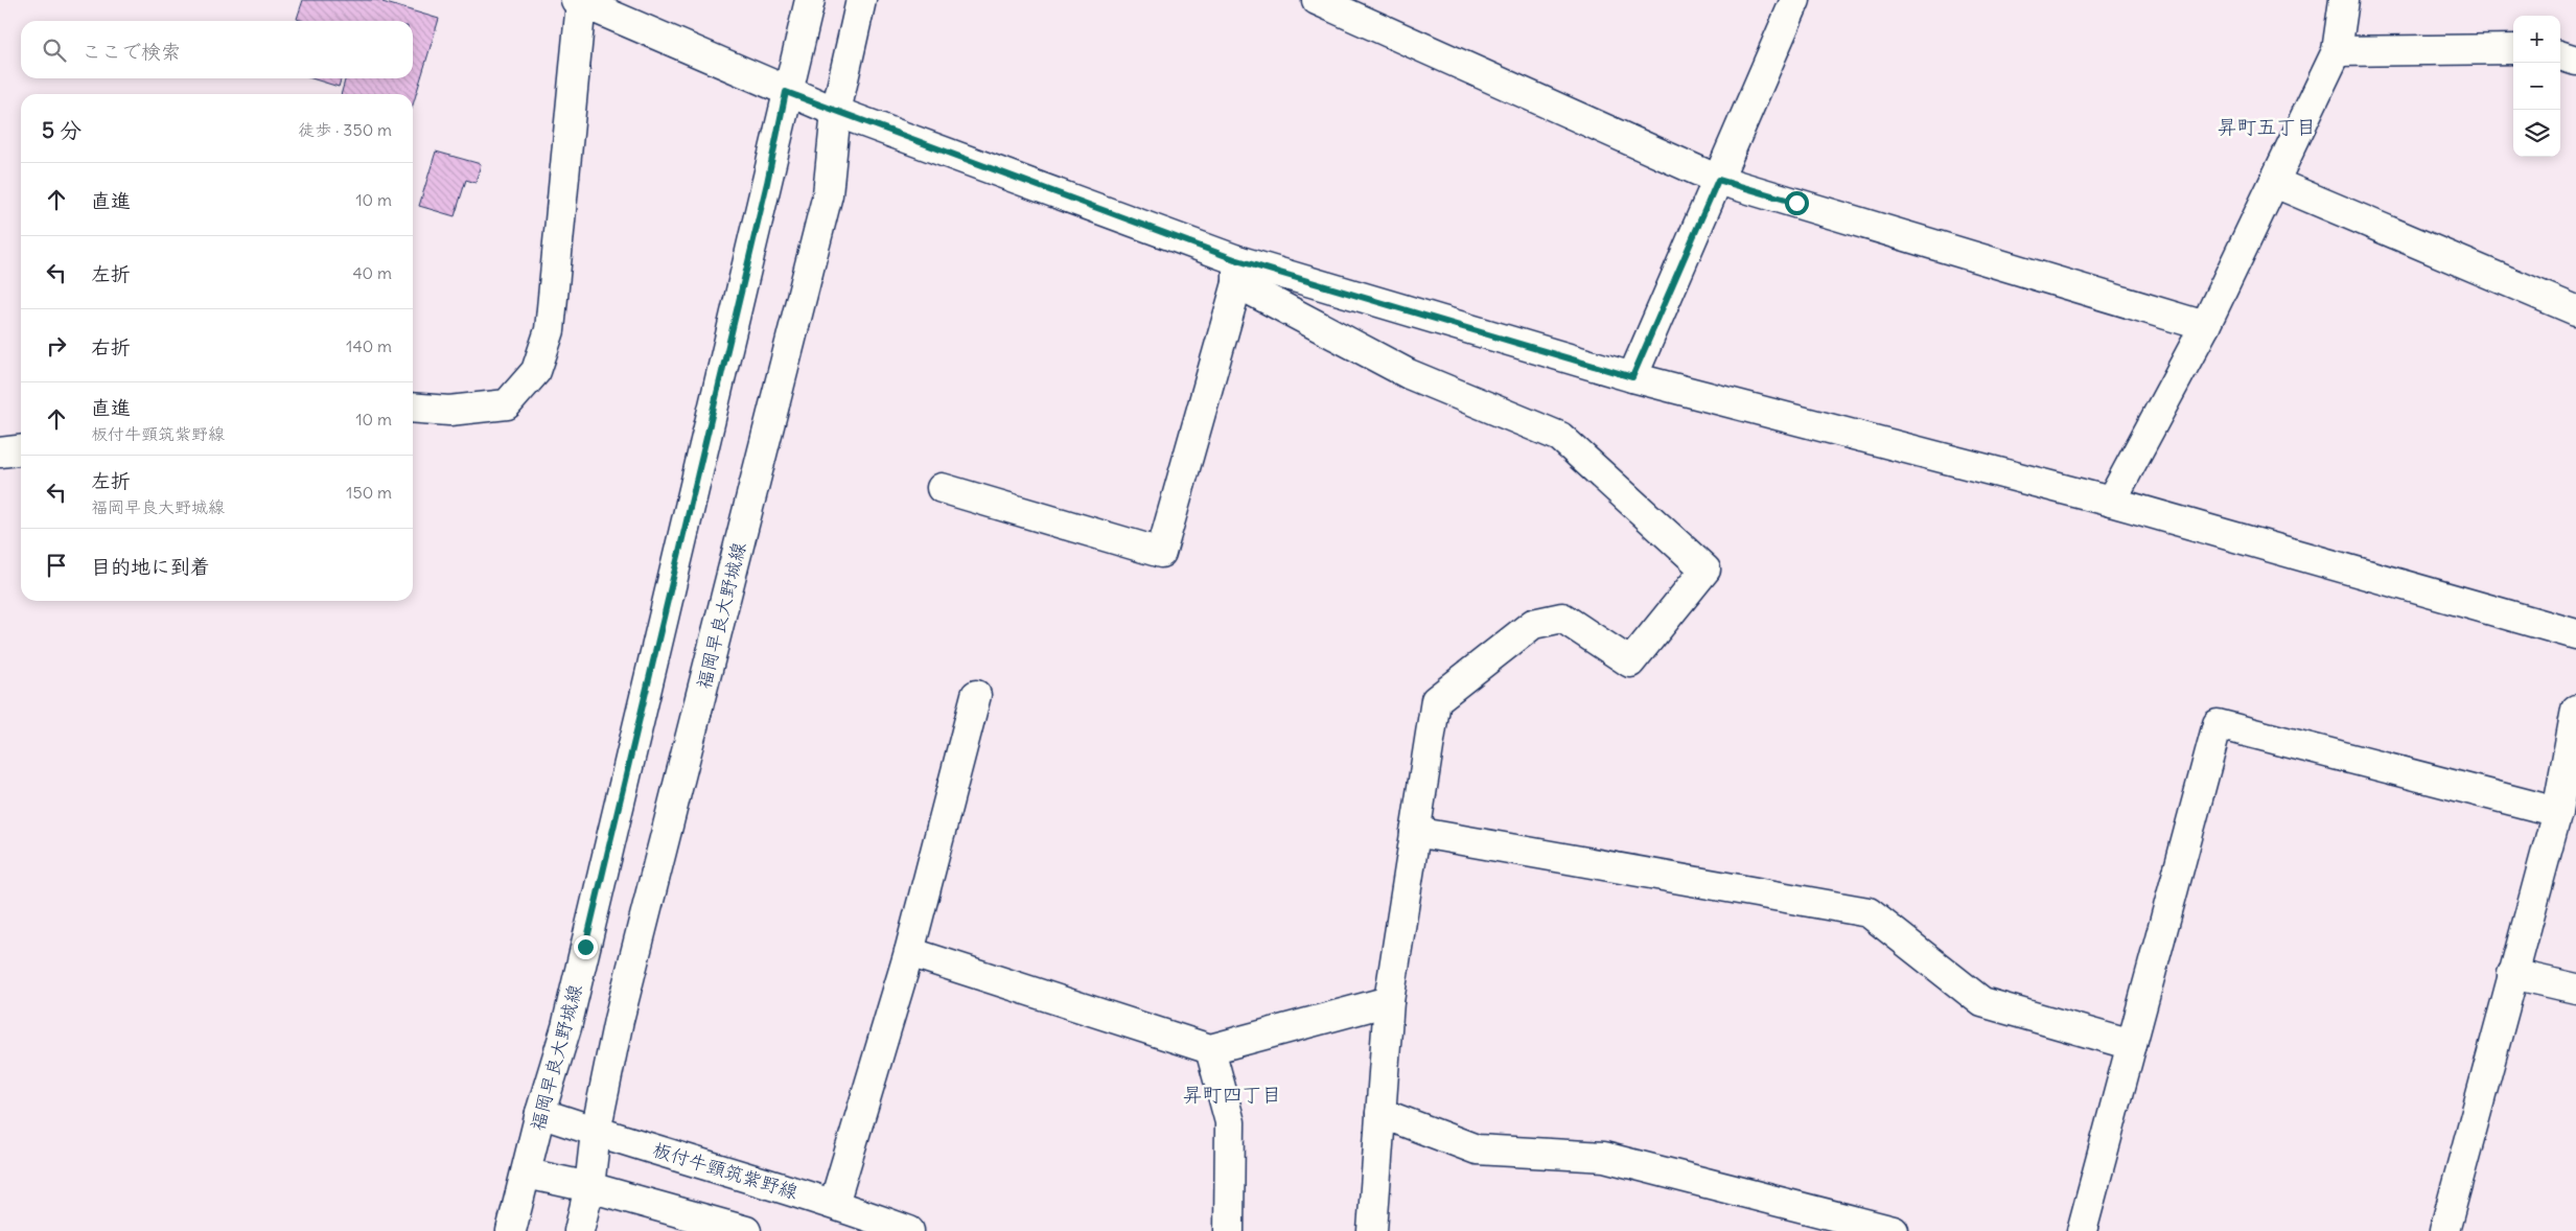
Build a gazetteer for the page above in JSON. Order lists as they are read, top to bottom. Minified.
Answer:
{"streets":{"street":["福岡早良大野城線","板付牛頸筑紫野線"]},"crossings":[["福岡早良大野城線","板付牛頸筑紫野線"]],"districts":["昇町五丁目","昇町四丁目"],"page":{"map_buttons":["+","−"],"search":"ここで検索","heading":["5 分","徒歩 · 350 m"],"list":[["直進","10 m"],["左折","40 m"],["右折","140 m"],["直進","板付牛頸筑紫野線","10 m"],["左折","福岡早良大野城線","150 m"],"目的地に到着"]}}
